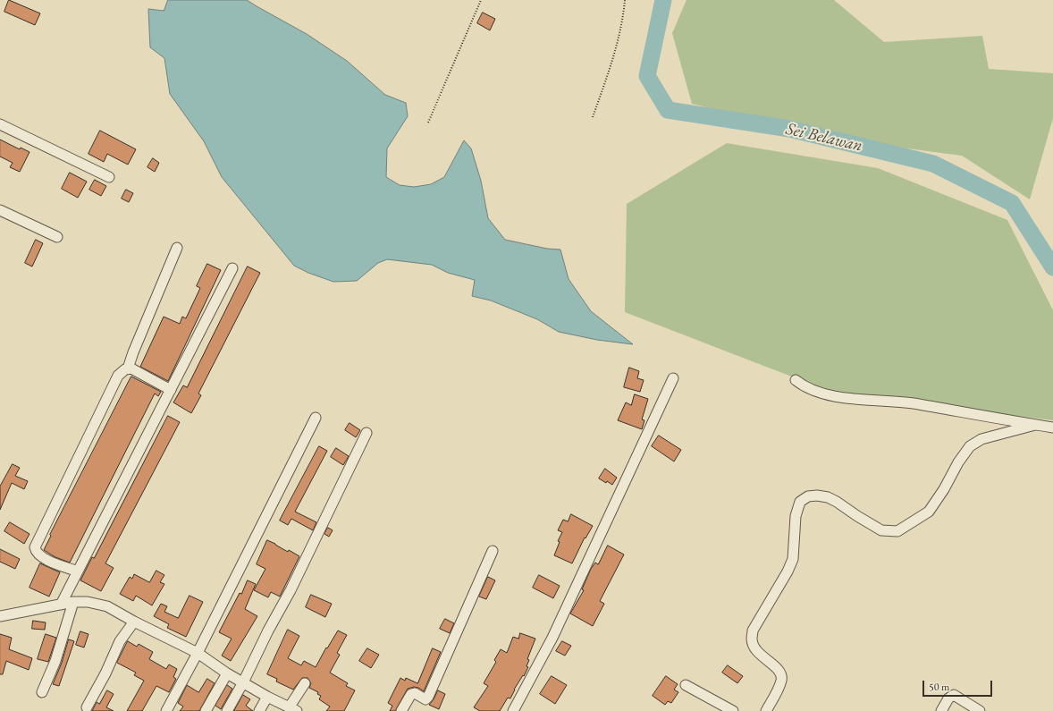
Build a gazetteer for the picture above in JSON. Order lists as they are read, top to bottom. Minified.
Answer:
{"water":["Sei Belawan"],"scale_bar":"50 m"}
